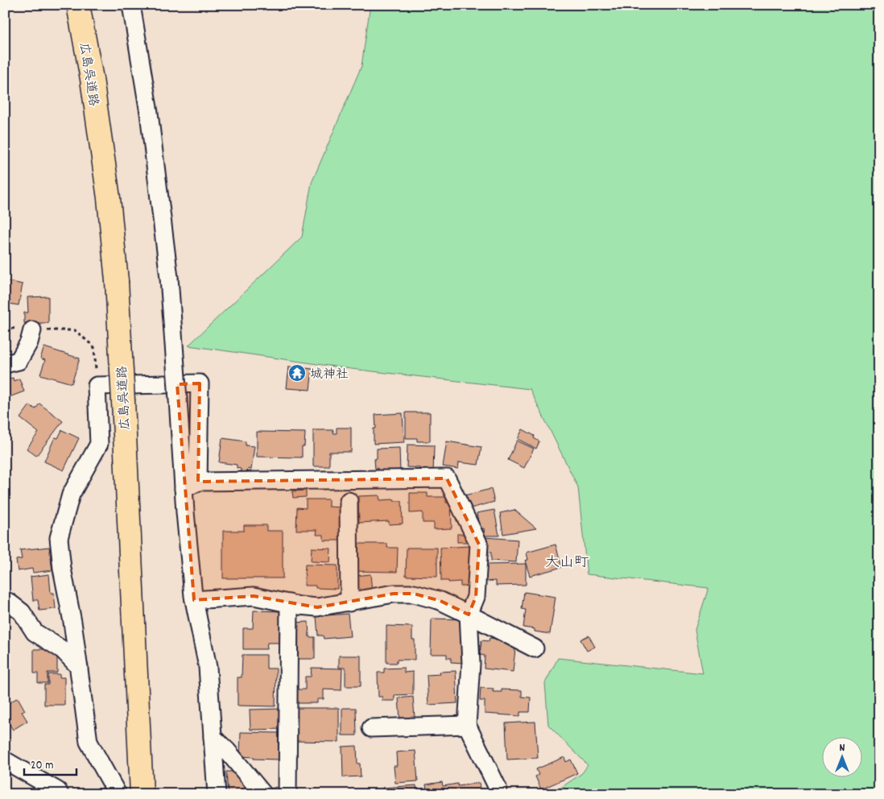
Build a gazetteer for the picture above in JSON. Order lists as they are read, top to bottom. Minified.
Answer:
{"streets":{"highway":["広島呉道路"]},"districts":["大山町"],"places":{"temple":["城神社"]},"scale_bar":"20 m","north":"top"}
